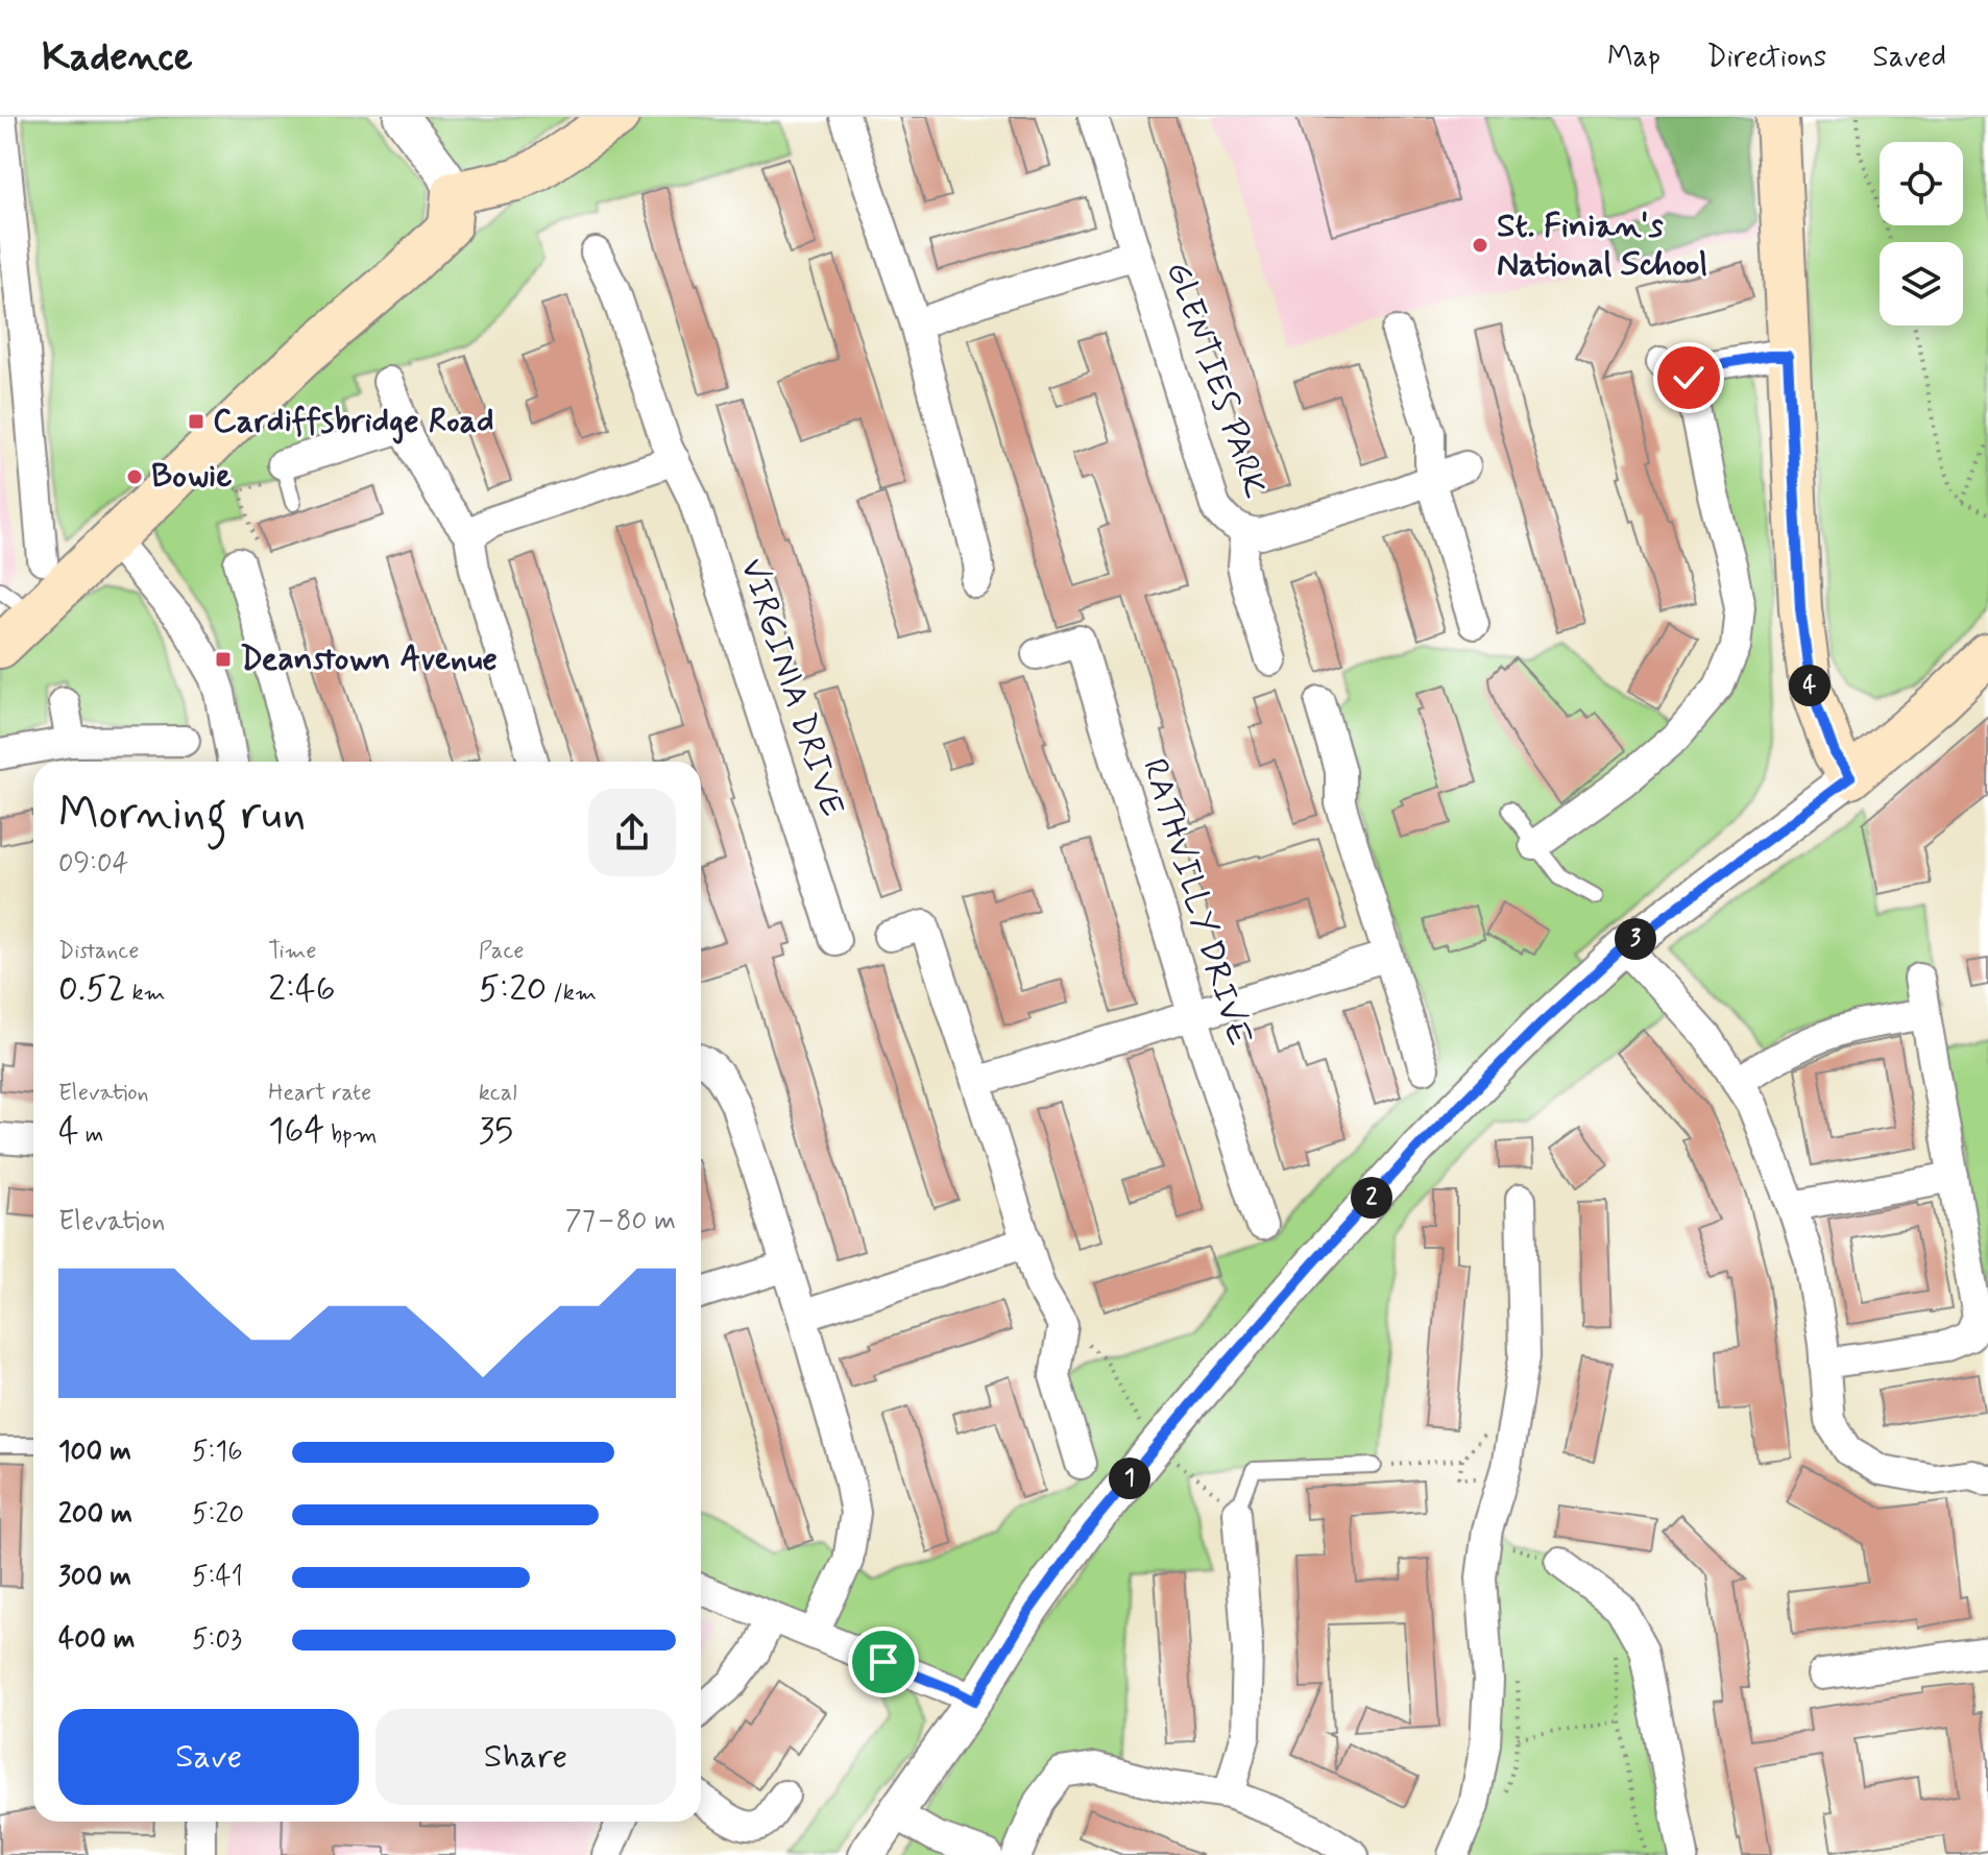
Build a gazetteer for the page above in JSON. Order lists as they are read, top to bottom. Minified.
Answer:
{"streets":{"street":["GLENTIES PARK","VIRGINIA DRIVE","RATHVILLY DRIVE"]},"places":{"other":["St. Finian's National School","Bowie"],"transit":["Cardiffsbridge Road","Deanstown Avenue"]},"page":{"header":"Kadence","nav":["Map","Directions","Saved"],"pins":["4","3","2","1"],"heading":["Morning run","09:04"],"stats":[["Distance","0.52 km"],["Time","2:46"],["Pace","5:20 /km"],["Elevation","4 m"],["Heart rate","164 bpm"],["kcal","35"]],"chart":["Elevation","77–80 m"],"list":[{"name":"100 m","note":"5:16"},{"name":"200 m","note":"5:20"},{"name":"300 m","note":"5:41"},{"name":"400 m","note":"5:03"}],"buttons":["Save","Share"]}}
